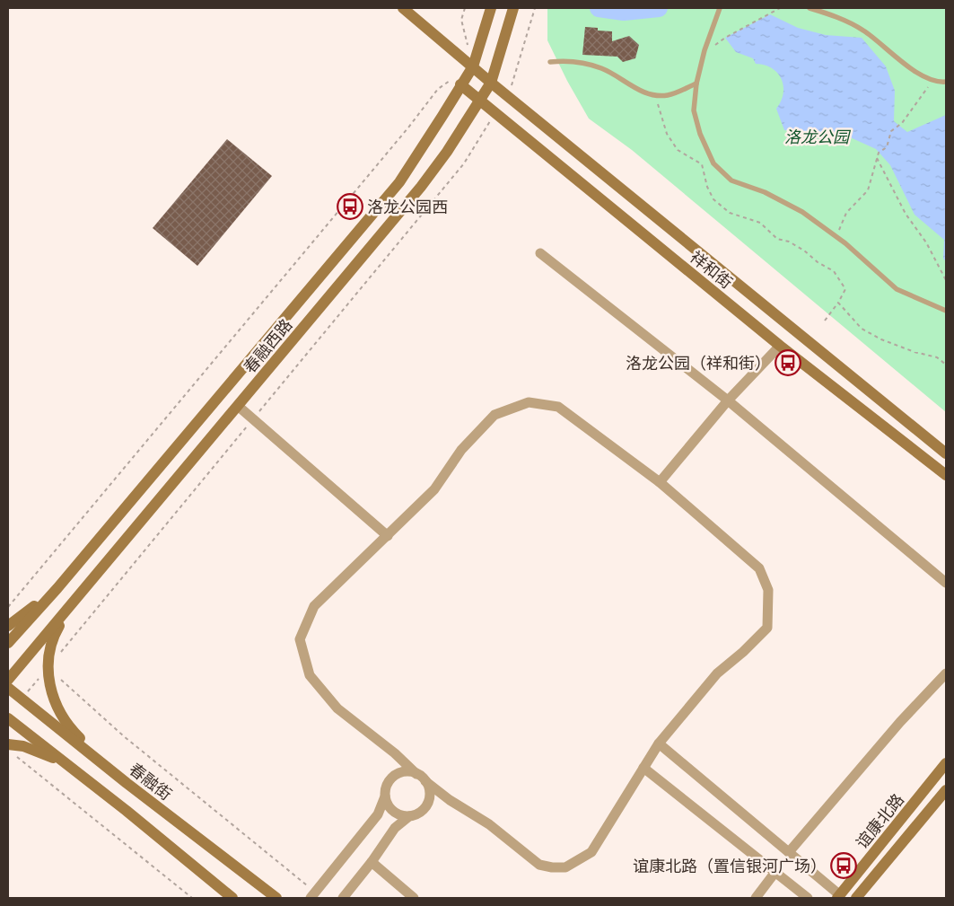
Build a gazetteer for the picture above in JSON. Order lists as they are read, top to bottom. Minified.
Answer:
{"streets":{"main road":["祥和街","春融西路","春融街","谊康北路"]},"crossings":[["祥和街","春融西路"]],"parks":["洛龙公园"],"places":{"bus stop":["洛龙公园西","洛龙公园（祥和街）","谊康北路（置信银河广场）"]}}
